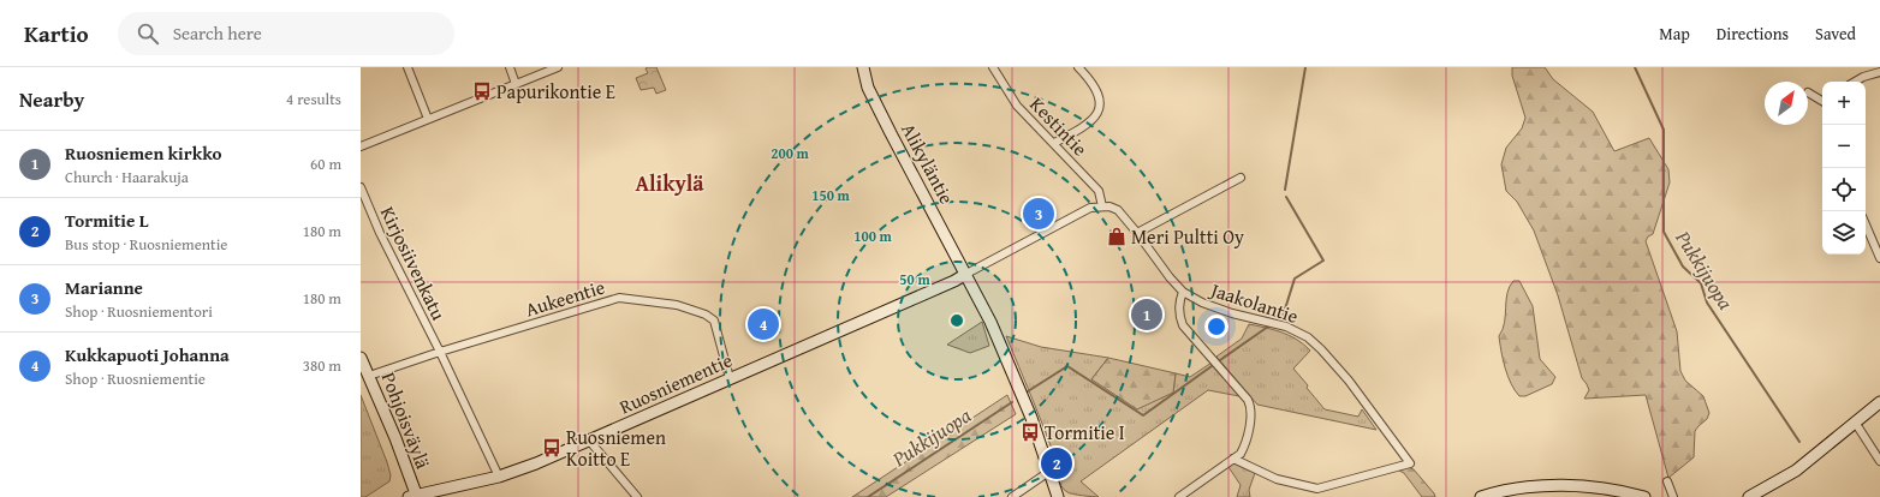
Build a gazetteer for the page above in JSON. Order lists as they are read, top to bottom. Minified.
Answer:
{"streets":{"street":["Kestintie","Alikyläntie","Kirjosiivenkatu","Aukeentie","Jaakolantie","Ruosniementie","Pohjoisväylä"]},"crossings":[["Kestintie","Jaakolantie"],["Alikyläntie","Ruosniementie"],["Kirjosiivenkatu","Aukeentie"],["Kirjosiivenkatu","Ruosniementie"],["Aukeentie","Ruosniementie"],["Aukeentie","Pohjoisväylä"],["Ruosniementie","Pohjoisväylä"]],"districts":["Alikylä"],"water":["Pukkijuopa"],"places":{"bus stop":["Papurikontie E","Tormitie I","Ruosniemen Koitto E"],"shop":["Meri Pultti Oy"]},"north":"top right","page":{"header":"Kartio","search":"Search here","nav":["Map","Directions","Saved"],"heading":["Nearby","4 results"],"map_buttons":["+","−"],"list":[{"mark":"1","name":"Ruosniemen kirkko","note":"Church · Haarakuja","value":"60 m"},{"mark":"2","name":"Tormitie L","note":"Bus stop · Ruosniementie","value":"180 m"},{"mark":"3","name":"Marianne","note":"Shop · Ruosniementori","value":"180 m"},{"mark":"4","name":"Kukkapuoti Johanna","note":"Shop · Ruosniementie","value":"380 m"}],"pins":["3","1","4","2"]},"rings":["200 m","150 m","100 m","50 m"]}
